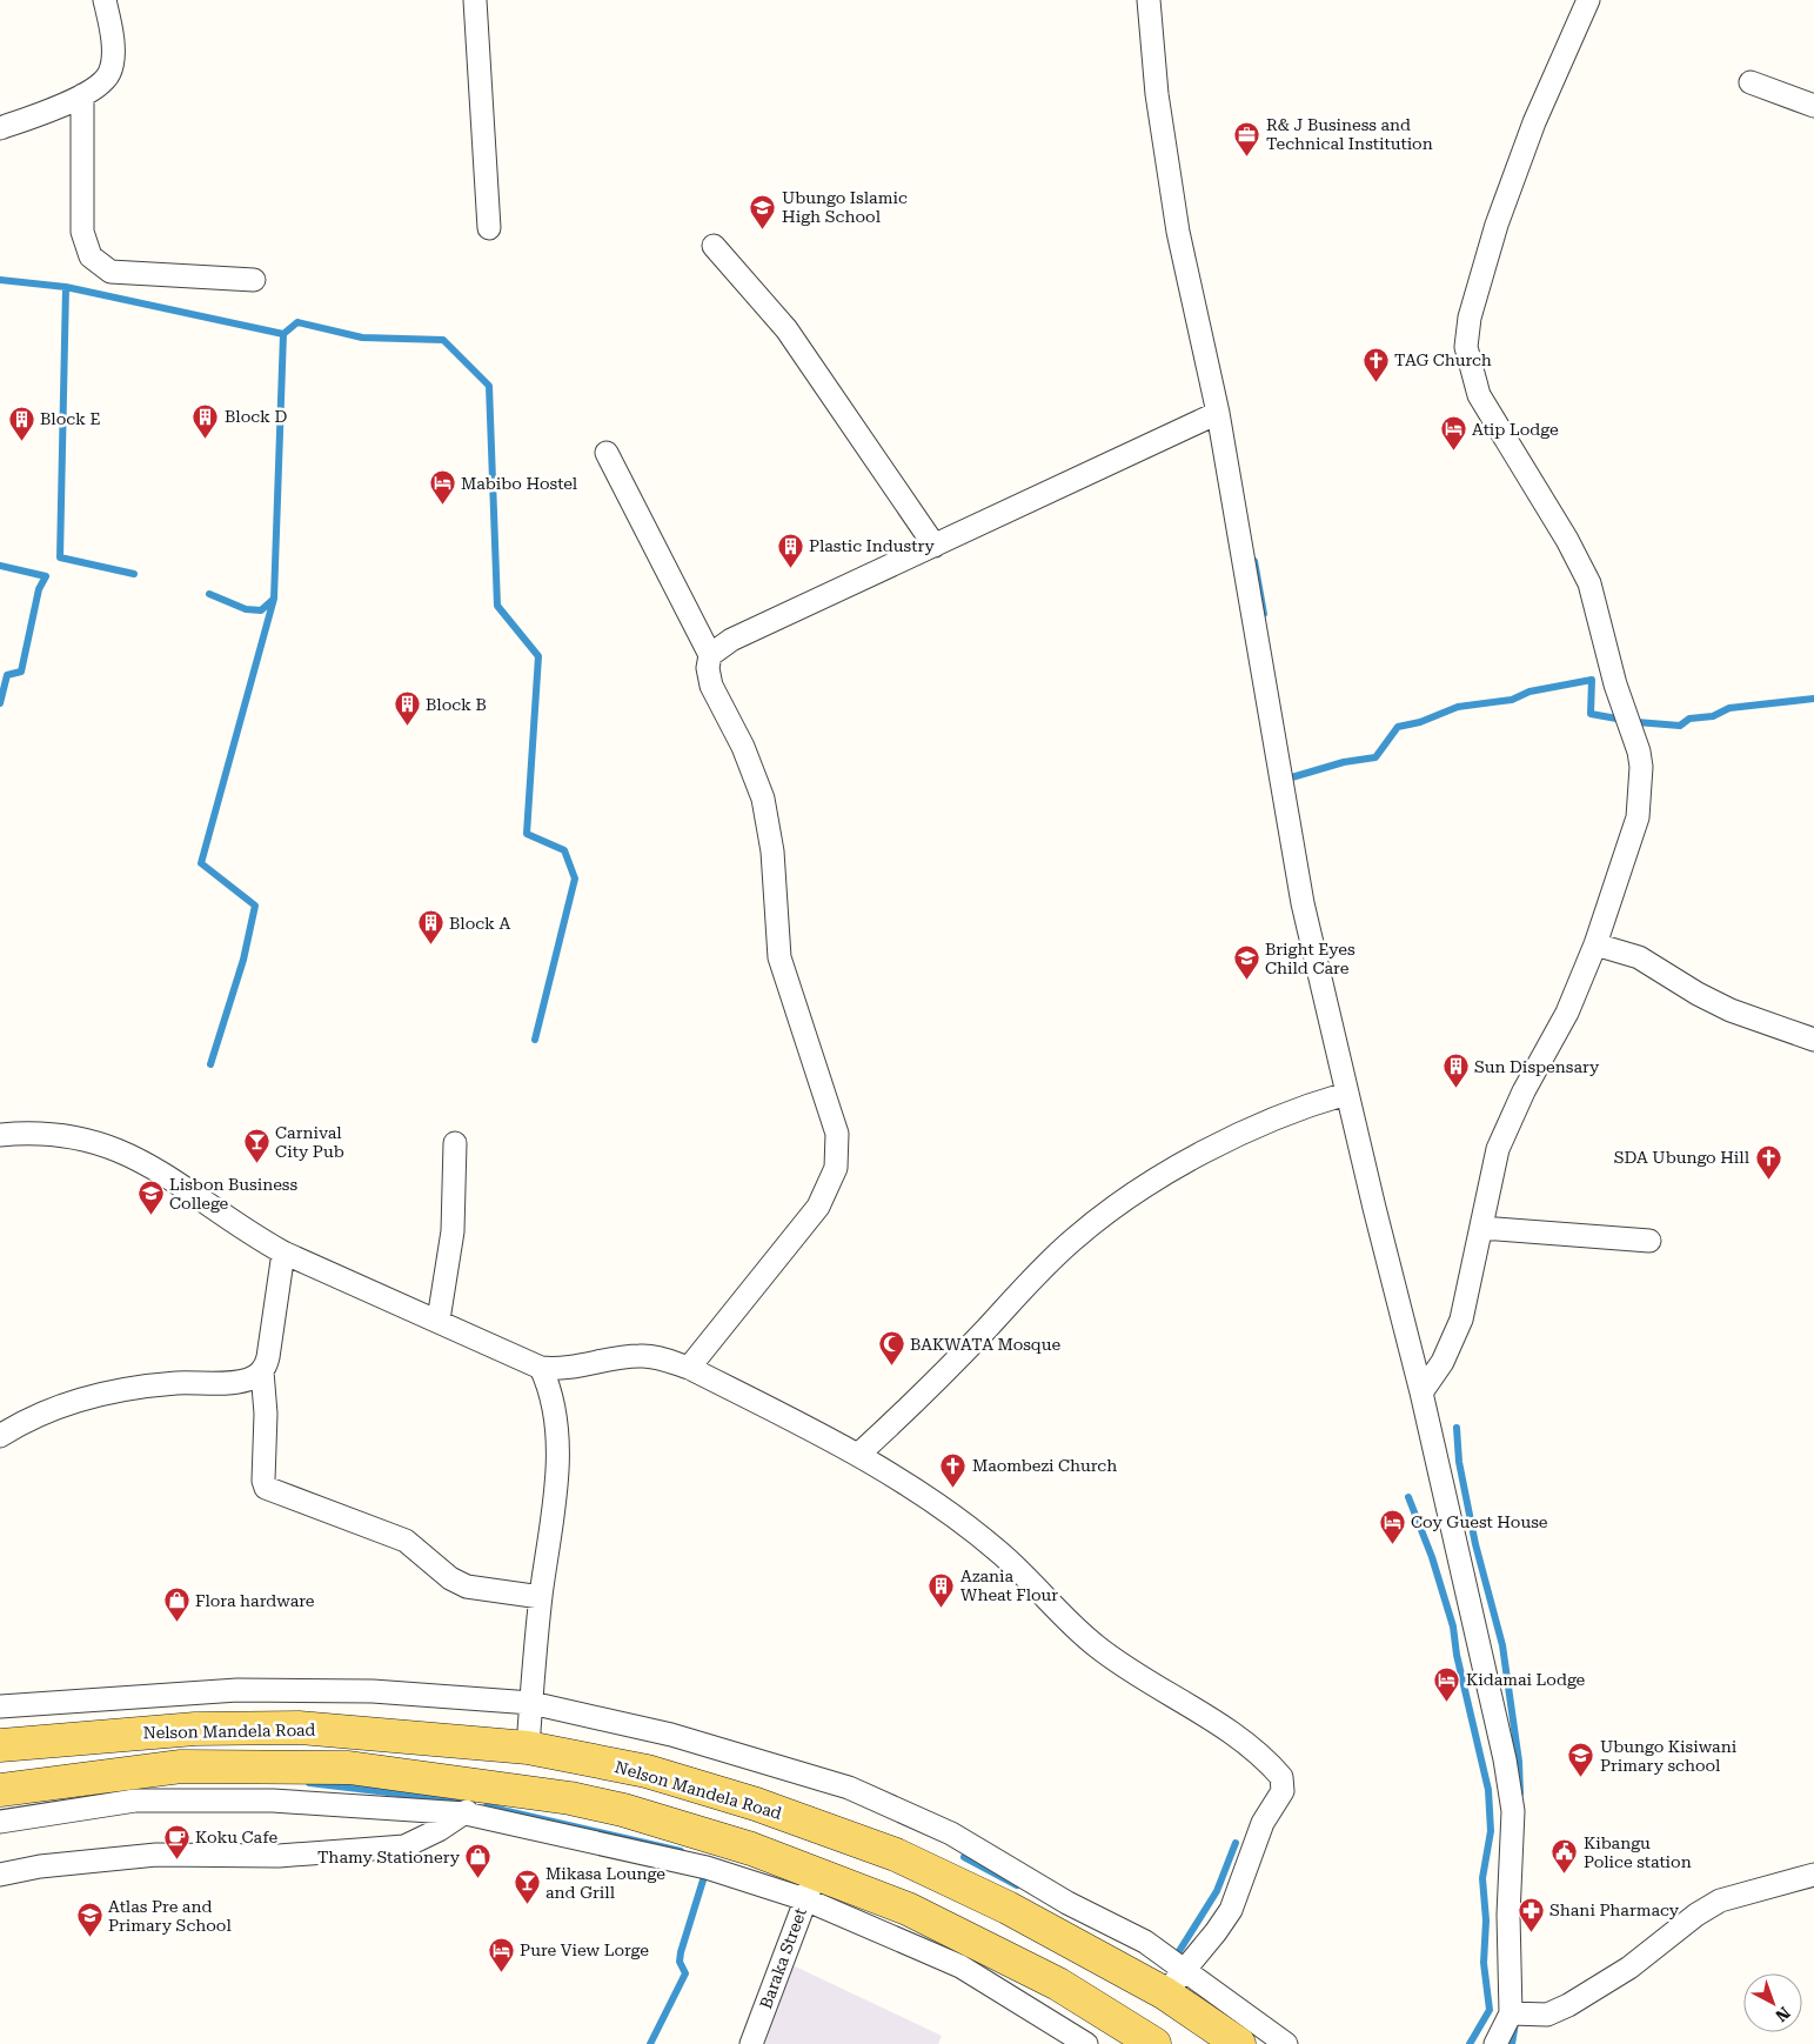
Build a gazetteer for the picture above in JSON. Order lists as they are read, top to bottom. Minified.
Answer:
{"streets":{"main road":["Nelson Mandela Road"],"street":["Baraka Street"]},"places":{"office":["R& J Business and Technical Institution"],"school or university":["Ubungo Islamic High School","Bright Eyes Child Care","Lisbon Business College","Ubungo Kisiwani Primary school","Atlas Pre and Primary School"],"church":["TAG Church","SDA Ubungo Hill","Maombezi Church"],"building":["Block D","Block E","Plastic Industry","Block B","Block A","Sun Dispensary","Azania Wheat Flour"],"hotel":["Atip Lodge","Mabibo Hostel","Coy Guest House","Kidamai Lodge","Pure View Lorge"],"bar":["Carnival City Pub","Mikasa Lounge and Grill"],"mosque":["BAKWATA Mosque"],"shop":["Flora hardware","Thamy Stationery"],"cafe":["Koku Cafe"],"public building":["Kibangu Police station"],"pharmacy":["Shani Pharmacy"]},"north":"bottom right"}
